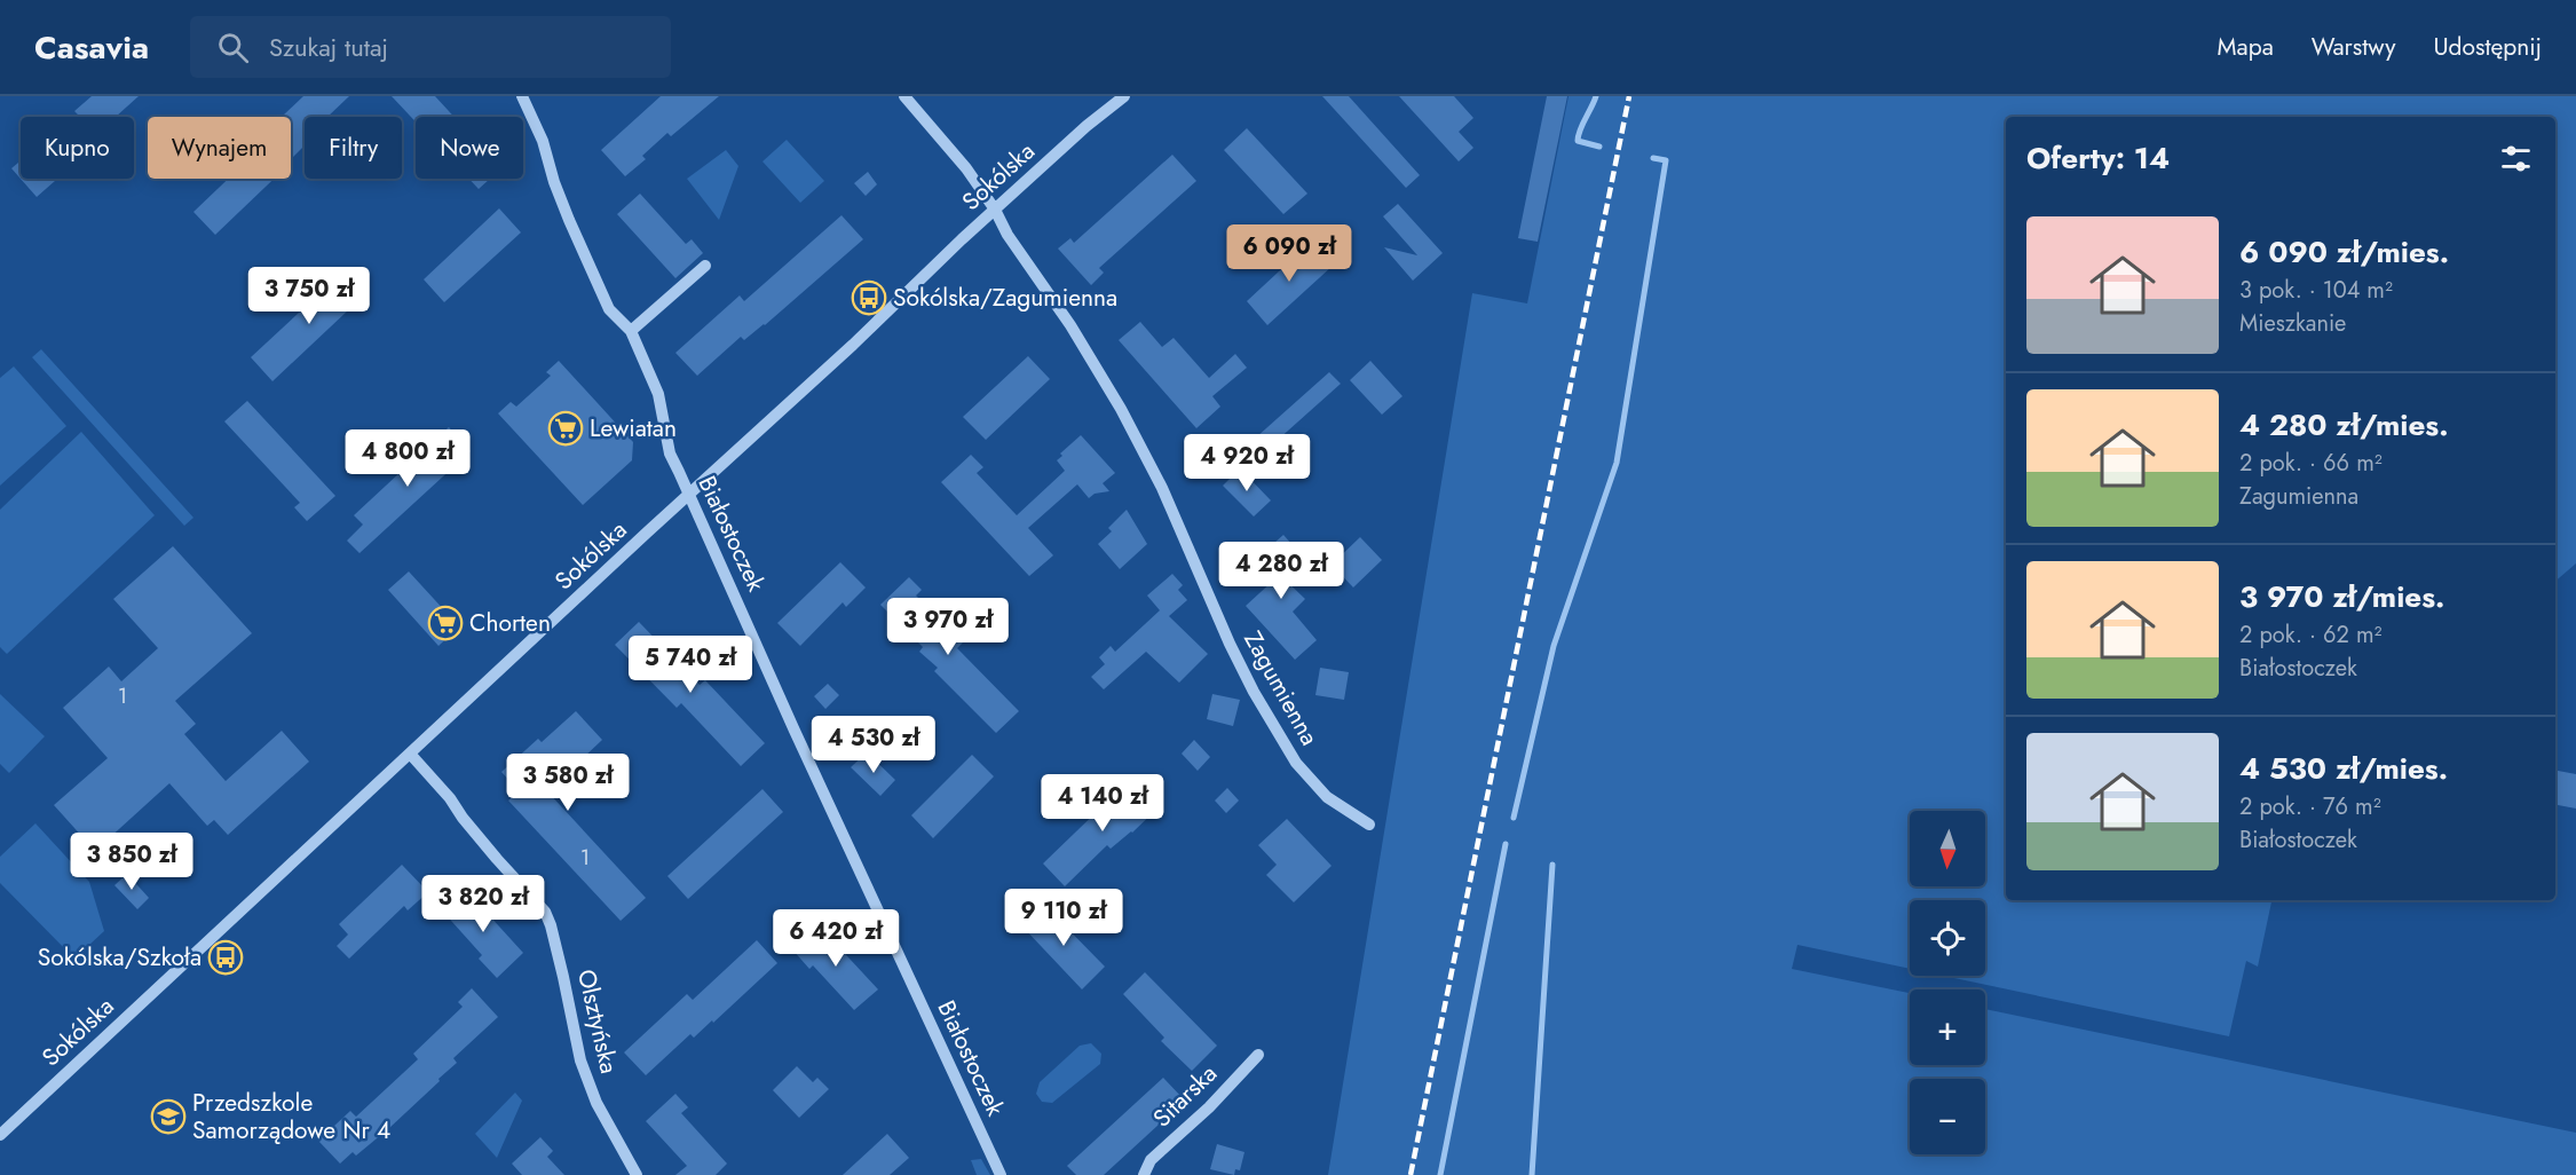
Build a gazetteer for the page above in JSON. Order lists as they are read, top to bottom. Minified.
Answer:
{"streets":{"street":["Sokólska","Białostoczek","Zagumienna","Olsztyńska","Sitarska"]},"crossings":[["Sokólska","Białostoczek"],["Sokólska","Zagumienna"],["Sokólska","Olsztyńska"]],"places":{"bus stop":["Sokólska/Zagumienna","Sokólska/Szkoła"],"supermarket":["Lewiatan","Chorten"],"school or university":["Przedszkole Samorządowe Nr 4"]},"house_numbers":["1","1"],"north":"bottom","page":{"header":"Casavia","search":"Szukaj tutaj","nav":["Mapa","Warstwy","Udostępnij"],"chip":["Kupno","Wynajem","Filtry","Nowe"],"heading":"Oferty: 14","list":[{"name":"6 090 zł/mies.","note":"3 pok. · 104 m² · Mieszkanie"},{"name":"4 280 zł/mies.","note":"2 pok. · 66 m² · Zagumienna"},{"name":"3 970 zł/mies.","note":"2 pok. · 62 m² · Białostoczek"},{"name":"4 530 zł/mies.","note":"2 pok. · 76 m² · Białostoczek"}],"price":["6 090 zł","3 750 zł","4 800 zł","4 920 zł","4 280 zł","3 970 zł","5 740 zł","4 530 zł","3 580 zł","4 140 zł","3 850 zł","3 820 zł","9 110 zł","6 420 zł"],"map_buttons":["+","−"]}}
